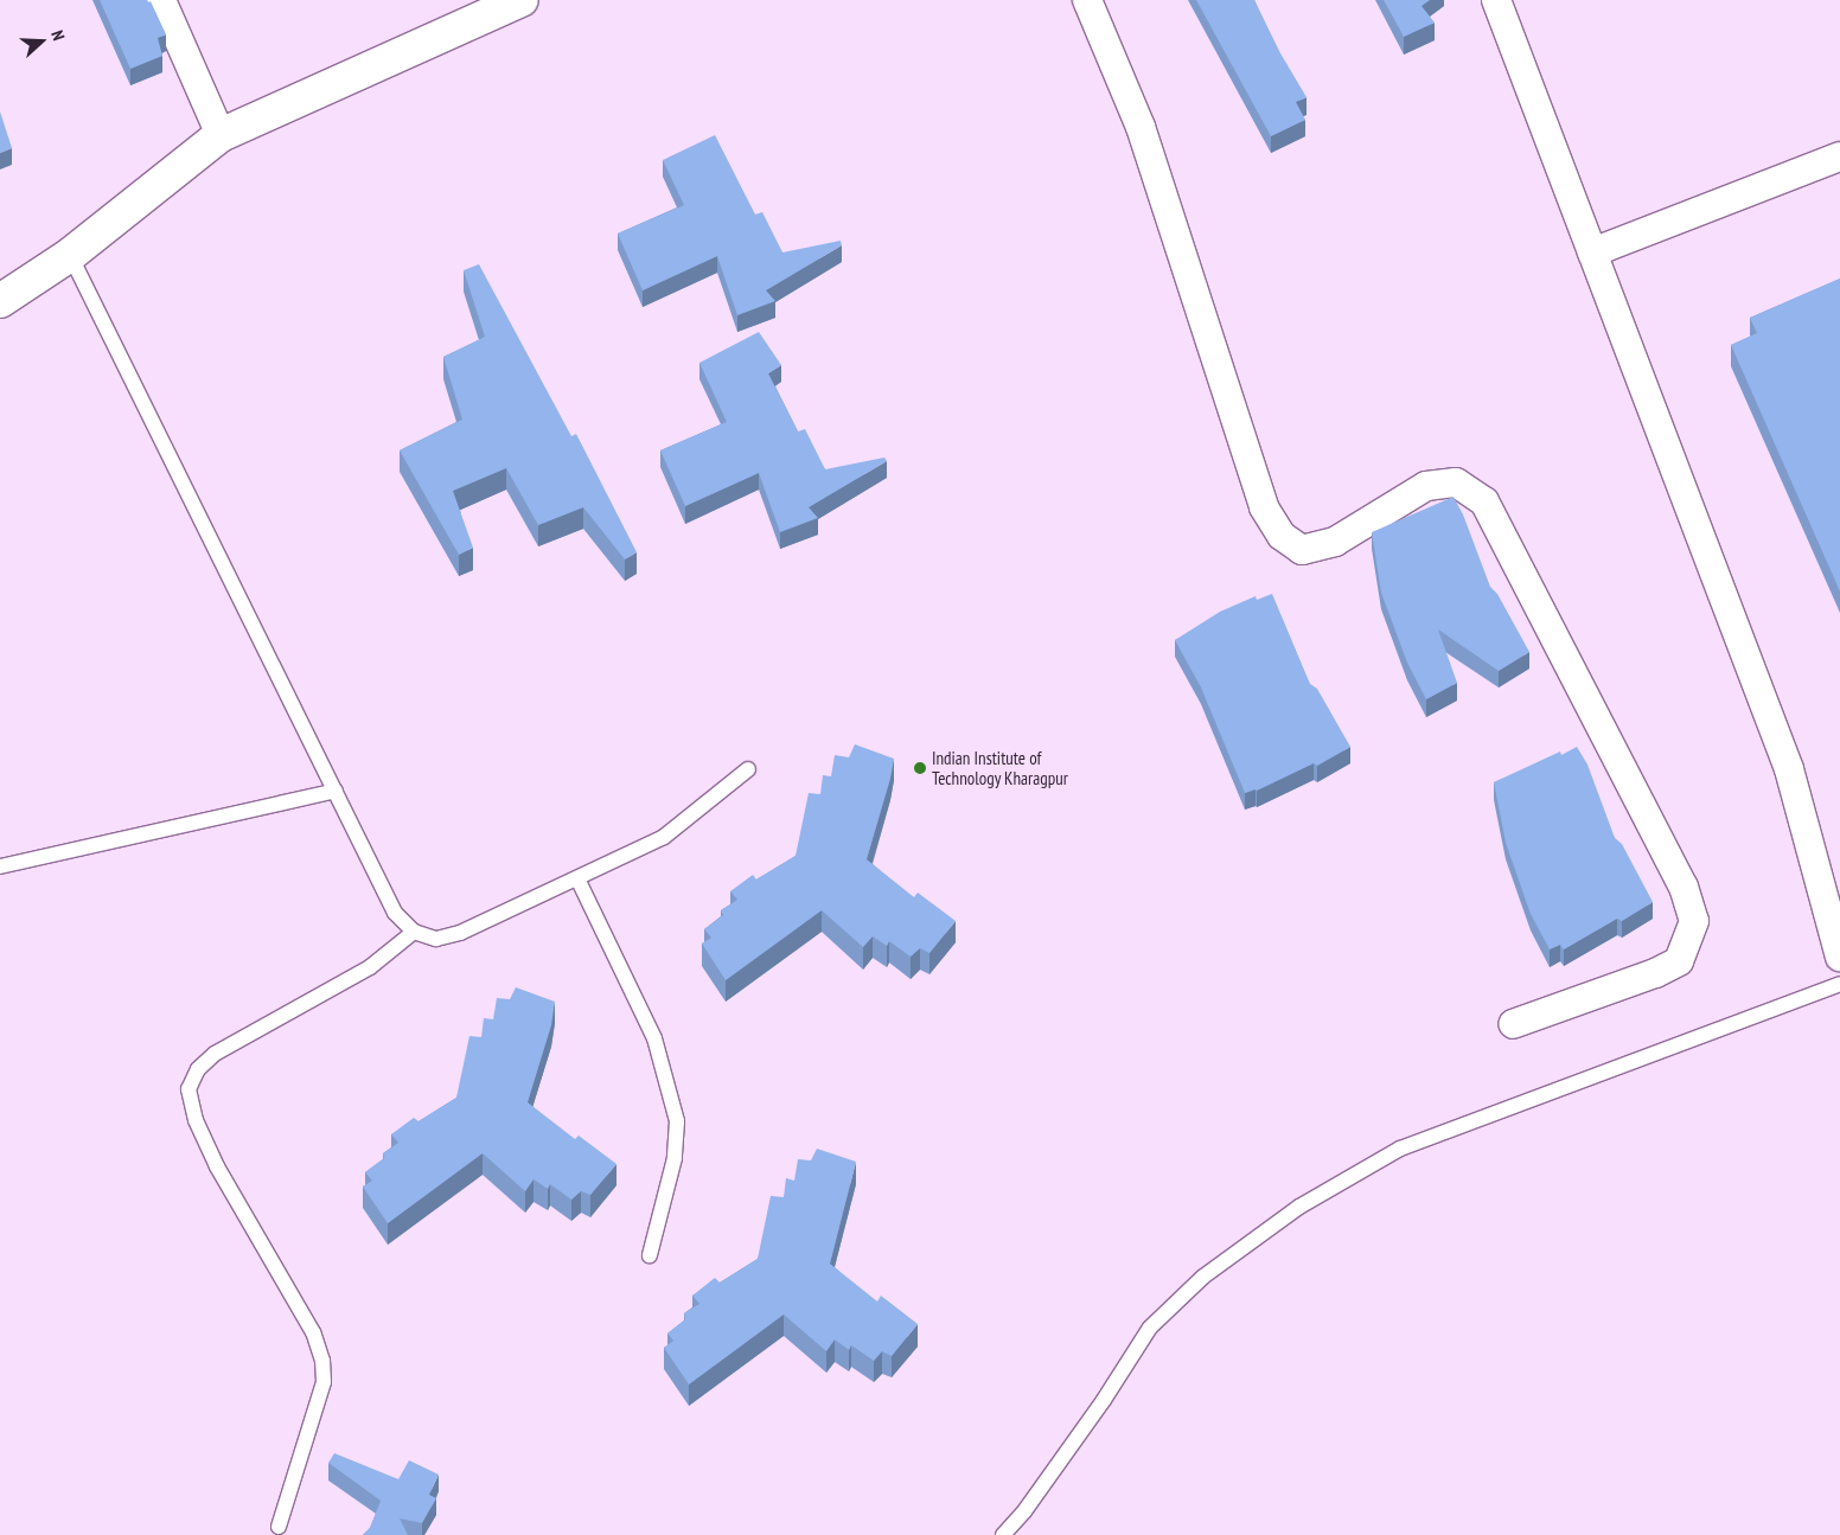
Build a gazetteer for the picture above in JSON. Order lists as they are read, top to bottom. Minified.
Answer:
{"places":["Indian Institute of Technology Kharagpur"],"north":"right"}
